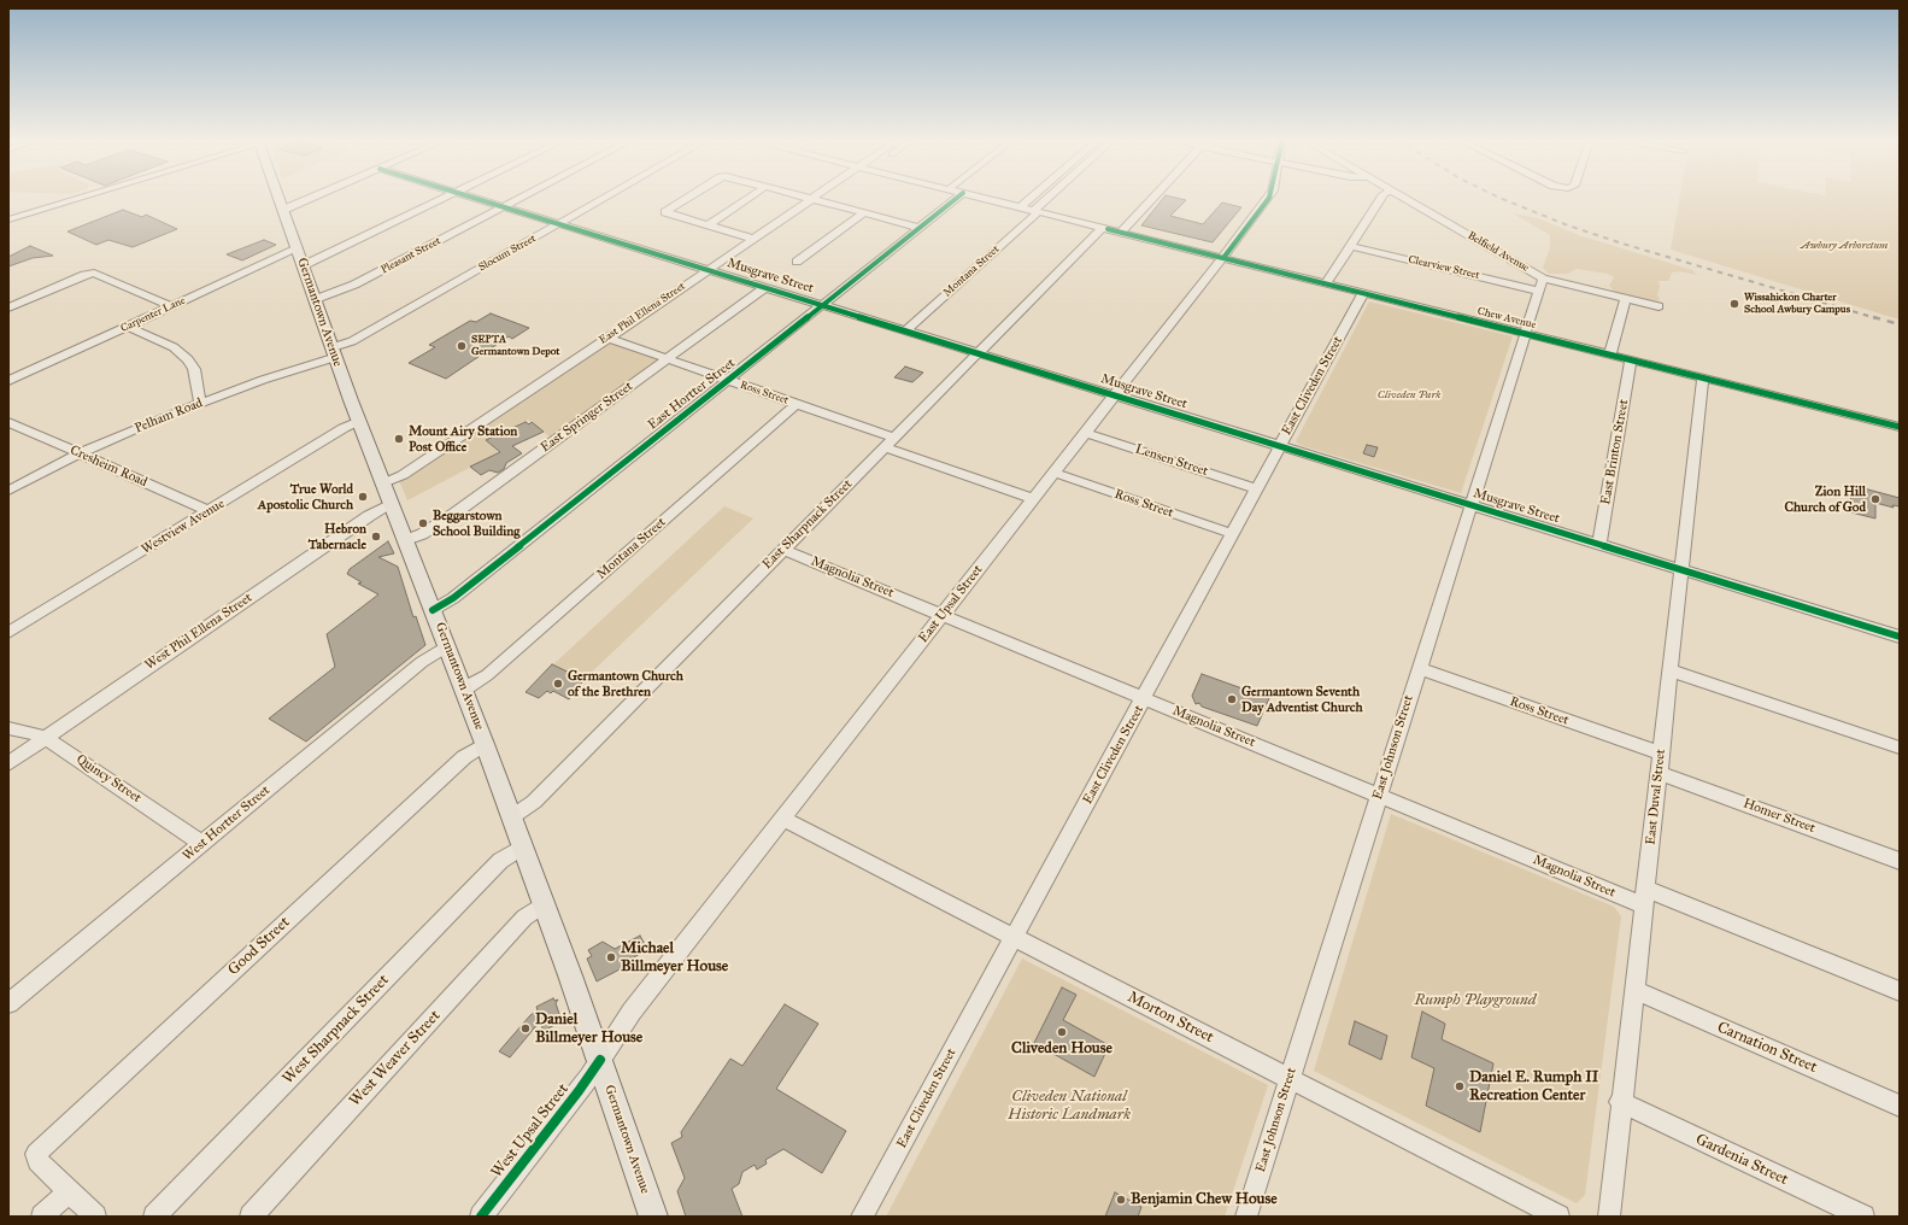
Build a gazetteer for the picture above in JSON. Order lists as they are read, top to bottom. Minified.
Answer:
{"streets":{"main road":["Germantown Avenue"],"street":["Belfield Avenue","Slocum Street","Pleasant Street","Clearview Street","Montana Street","Musgrave Street","East Phil Ellena Street","Carpenter Lane","Chew Avenue","East Cliveden Street","Ross Street","East Hortter Street","Pelham Road","East Springer Street","East Brinton Street","Lensen Street","Cresheim Road","East Sharpnack Street","Westview Avenue","Magnolia Street","East Upsal Street","West Phil Ellena Street","East Johnson Street","Quincy Street","East Duval Street","Homer Street","West Hortter Street","Good Street","Morton Street","West Sharpnack Street","Carnation Street","West Weaver Street","West Upsal Street","Gardenia Street"]},"crossings":[["Belfield Avenue","East Johnson Street"],["Slocum Street","Musgrave Street"],["Slocum Street","Germantown Avenue"],["Slocum Street","Pelham Road"],["Pleasant Street","Musgrave Street"],["Pleasant Street","Germantown Avenue"],["Clearview Street","East Johnson Street"],["Montana Street","Musgrave Street"],["Montana Street","Germantown Avenue"],["Montana Street","Chew Avenue"],["Montana Street","Ross Street"],["Musgrave Street","East Phil Ellena Street"],["Musgrave Street","East Cliveden Street"],["Musgrave Street","East Hortter Street"],["Musgrave Street","East Springer Street"],["Musgrave Street","East Brinton Street"],["Musgrave Street","East Sharpnack Street"],["Musgrave Street","East Upsal Street"],["Musgrave Street","East Johnson Street"],["Musgrave Street","East Duval Street"],["Germantown Avenue","East Phil Ellena Street"],["Germantown Avenue","Carpenter Lane"],["Germantown Avenue","East Hortter Street"],["Germantown Avenue","Pelham Road"],["Germantown Avenue","East Springer Street"],["Germantown Avenue","East Sharpnack Street"],["Germantown Avenue","Westview Avenue"],["Germantown Avenue","East Upsal Street"],["Germantown Avenue","West Phil Ellena Street"],["Germantown Avenue","West Hortter Street"],["Germantown Avenue","Good Street"],["Germantown Avenue","West Sharpnack Street"],["Germantown Avenue","West Weaver Street"],["Germantown Avenue","West Upsal Street"],["East Phil Ellena Street","Ross Street"],["Chew Avenue","East Cliveden Street"],["Chew Avenue","East Brinton Street"],["Chew Avenue","East Sharpnack Street"],["Chew Avenue","East Upsal Street"],["Chew Avenue","East Johnson Street"],["Chew Avenue","East Duval Street"],["East Cliveden Street","Ross Street"],["East Cliveden Street","Lensen Street"],["East Cliveden Street","Magnolia Street"],["East Cliveden Street","Morton Street"],["Ross Street","East Hortter Street"],["Ross Street","East Springer Street"],["Ross Street","East Sharpnack Street"],["Ross Street","East Upsal Street"],["Ross Street","East Johnson Street"],["Ross Street","East Duval Street"],["Pelham Road","Cresheim Road"],["Lensen Street","East Upsal Street"],["Cresheim Road","Westview Avenue"],["East Sharpnack Street","Magnolia Street"],["Magnolia Street","East Upsal Street"],["Magnolia Street","East Johnson Street"],["Magnolia Street","East Duval Street"],["East Upsal Street","Morton Street"],["East Upsal Street","West Upsal Street"],["West Phil Ellena Street","Quincy Street"],["East Johnson Street","Morton Street"],["Quincy Street","West Hortter Street"],["East Duval Street","Homer Street"],["East Duval Street","Carnation Street"],["East Duval Street","Gardenia Street"]],"parks":["Awbury Arboretum","Cliveden Park","Rumph Playground","Cliveden National Historic Landmark"],"places":["Wissahickon Charter School Awbury Campus","SEPTA Germantown Depot","Mount Airy Station Post Office","True World Apostolic Church","Zion Hill Church of God","Beggarstown School Building","Hebron Tabernacle","Germantown Church of the Brethren","Germantown Seventh Day Adventist Church","Michael Billmeyer House","Daniel Billmeyer House","Cliveden House","Daniel E. Rumph II Recreation Center","Benjamin Chew House"]}
